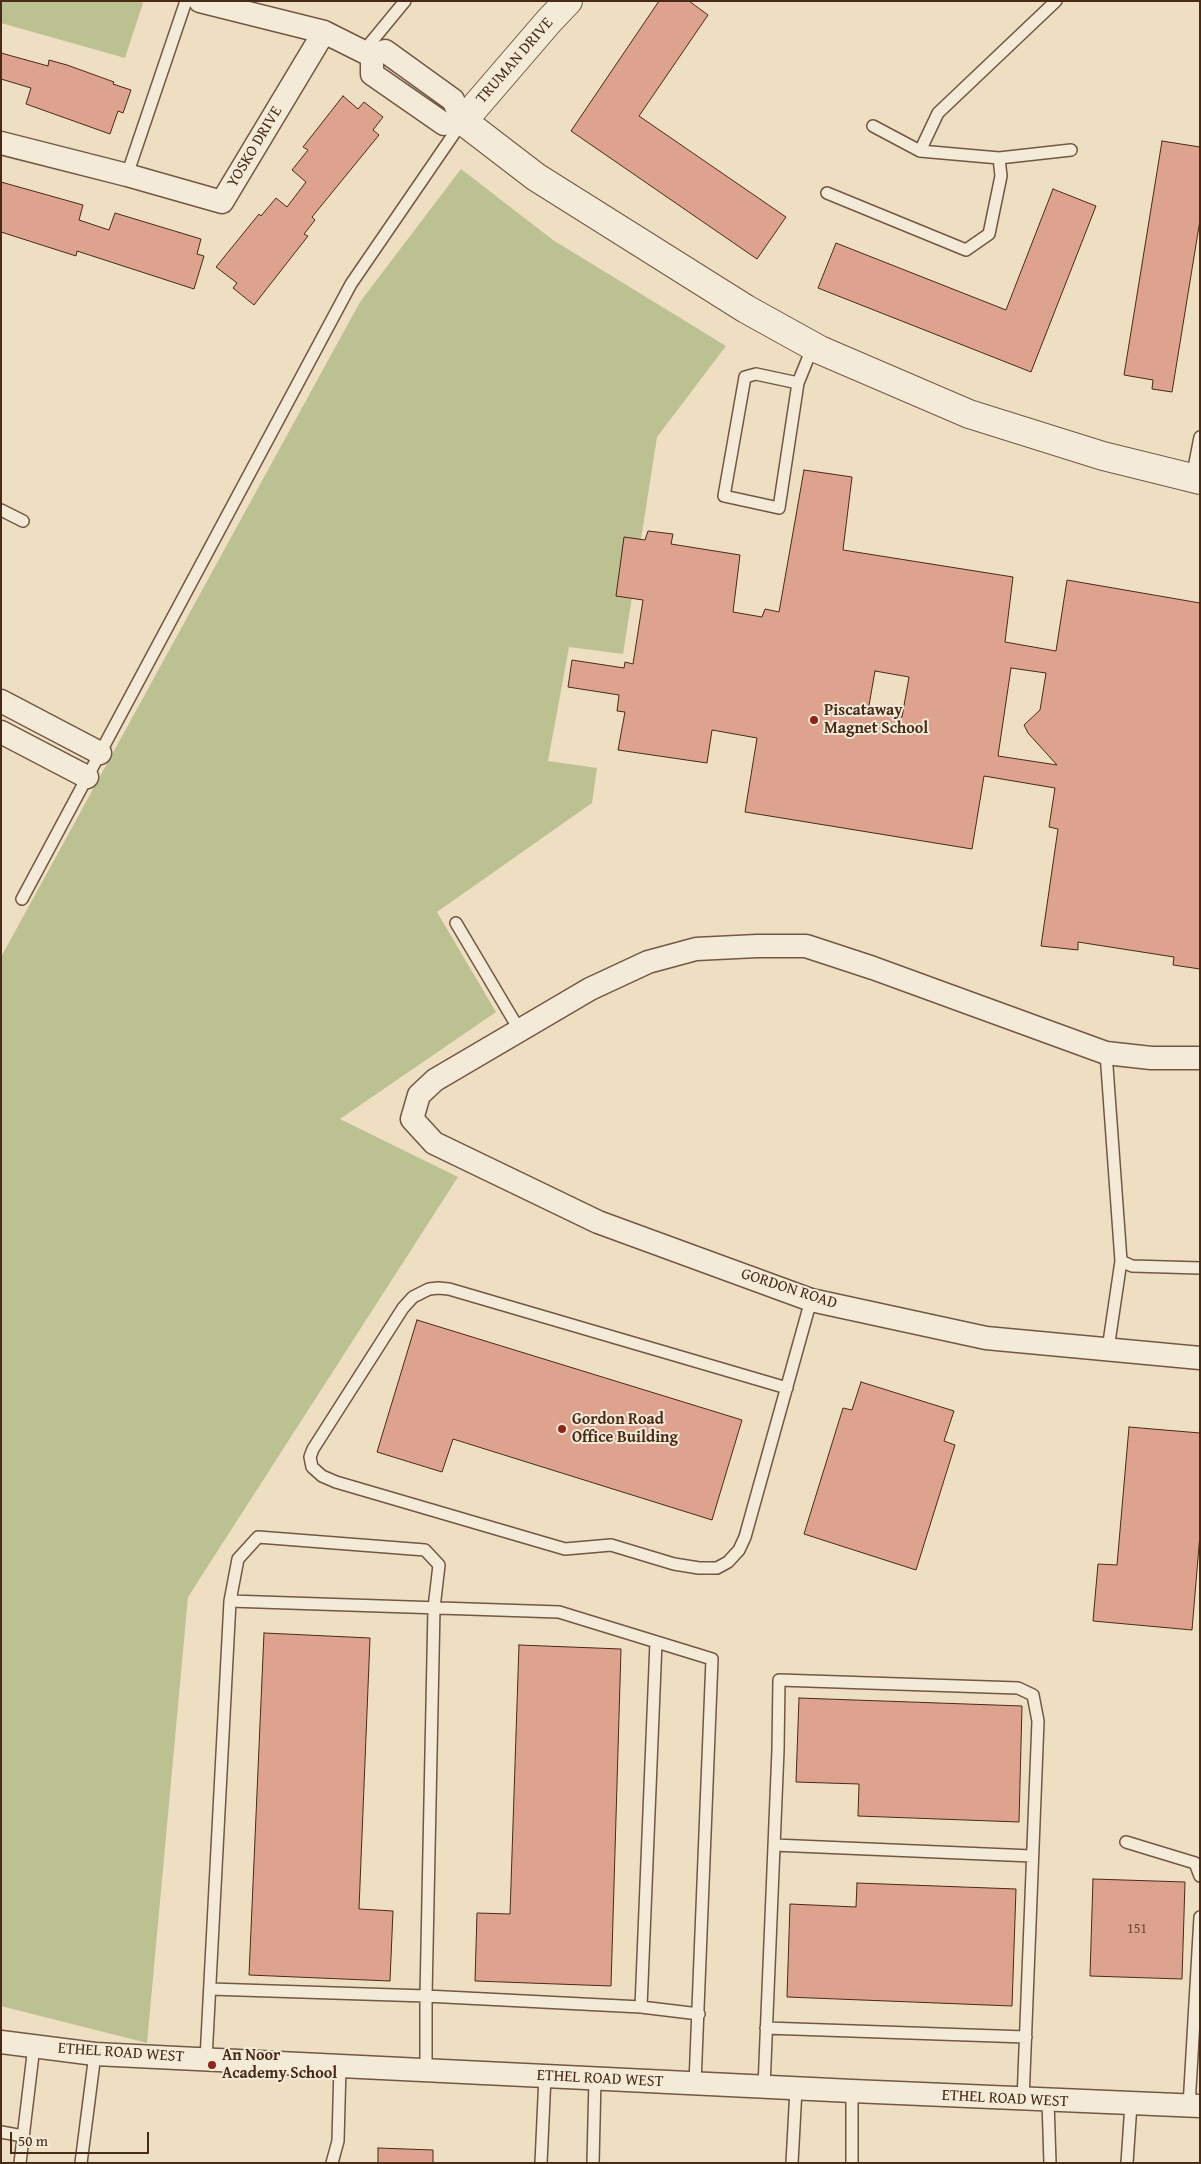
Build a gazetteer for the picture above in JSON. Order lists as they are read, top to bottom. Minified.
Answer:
{"streets":{"street":["TRUMAN DRIVE","YOSKO DRIVE","GORDON ROAD","ETHEL ROAD WEST"]},"places":["Piscataway Magnet School","Gordon Road Office Building","An Noor Academy School"],"house_numbers":["151"],"scale_bar":"50 m"}
